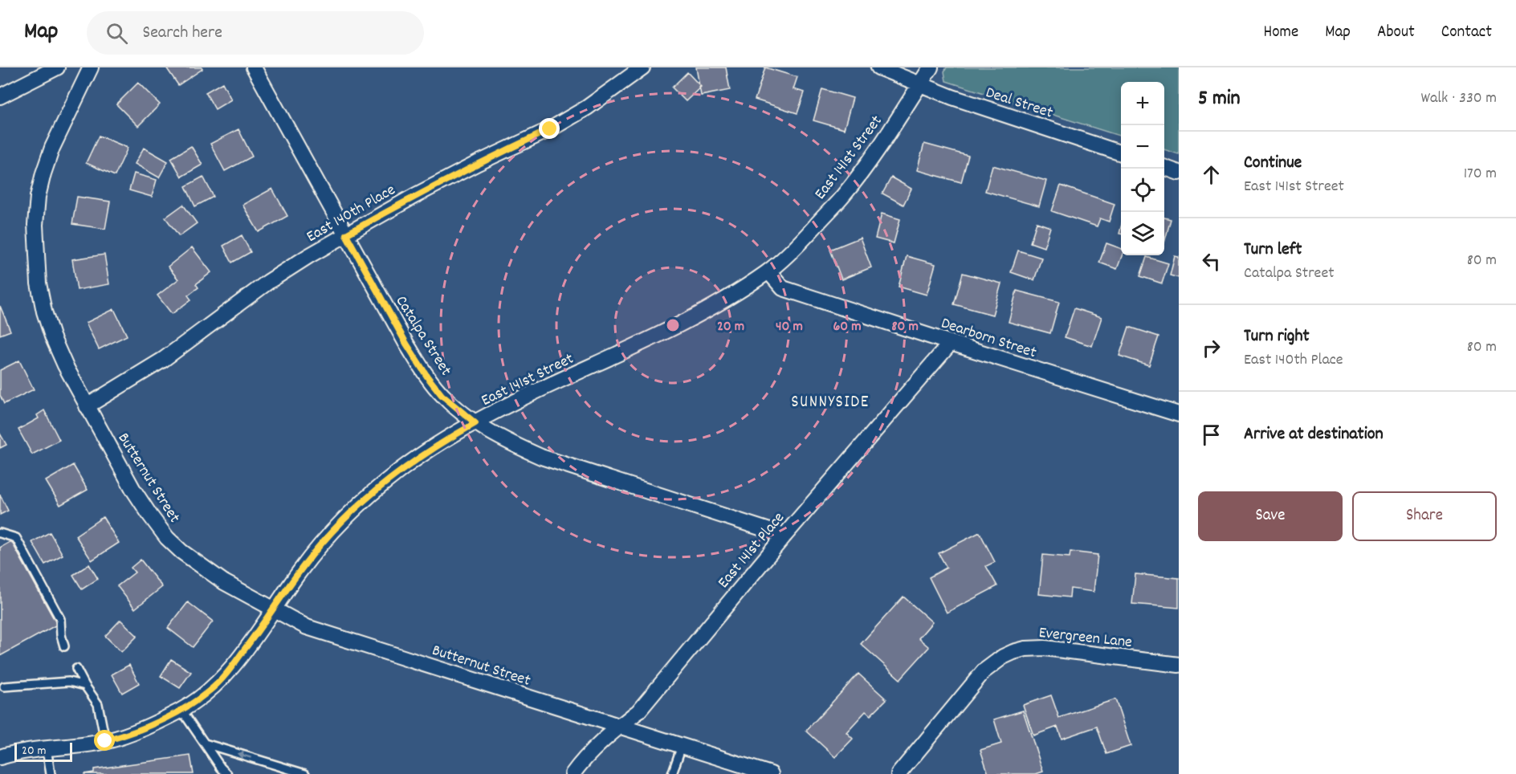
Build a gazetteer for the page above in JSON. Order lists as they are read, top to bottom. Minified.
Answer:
{"streets":{"street":["Deal Street","East 141st Street","East 140th Place","Catalpa Street","Dearborn Street","Butternut Street","East 141st Place","Evergreen Lane"]},"crossings":[["Deal Street","East 141st Street"],["East 141st Street","Catalpa Street"],["East 141st Street","Dearborn Street"],["East 141st Street","Butternut Street"],["East 140th Place","Catalpa Street"],["East 140th Place","Butternut Street"],["Catalpa Street","East 141st Place"],["Dearborn Street","East 141st Place"],["Butternut Street","East 141st Place"]],"districts":["SUNNYSIDE"],"scale_bar":"20 m","page":{"header":"Map","search":"Search here","nav":["Home","Map","About","Contact"],"heading":["5 min","Walk · 330 m"],"map_buttons":["+","−"],"list":[["Continue","East 141st Street","170 m"],["Turn left","Catalpa Street","80 m"],["Turn right","East 140th Place","80 m"],"Arrive at destination"],"buttons":["Save","Share"],"scale":"20 m"},"rings":["20 m","40 m","60 m","80 m"]}
